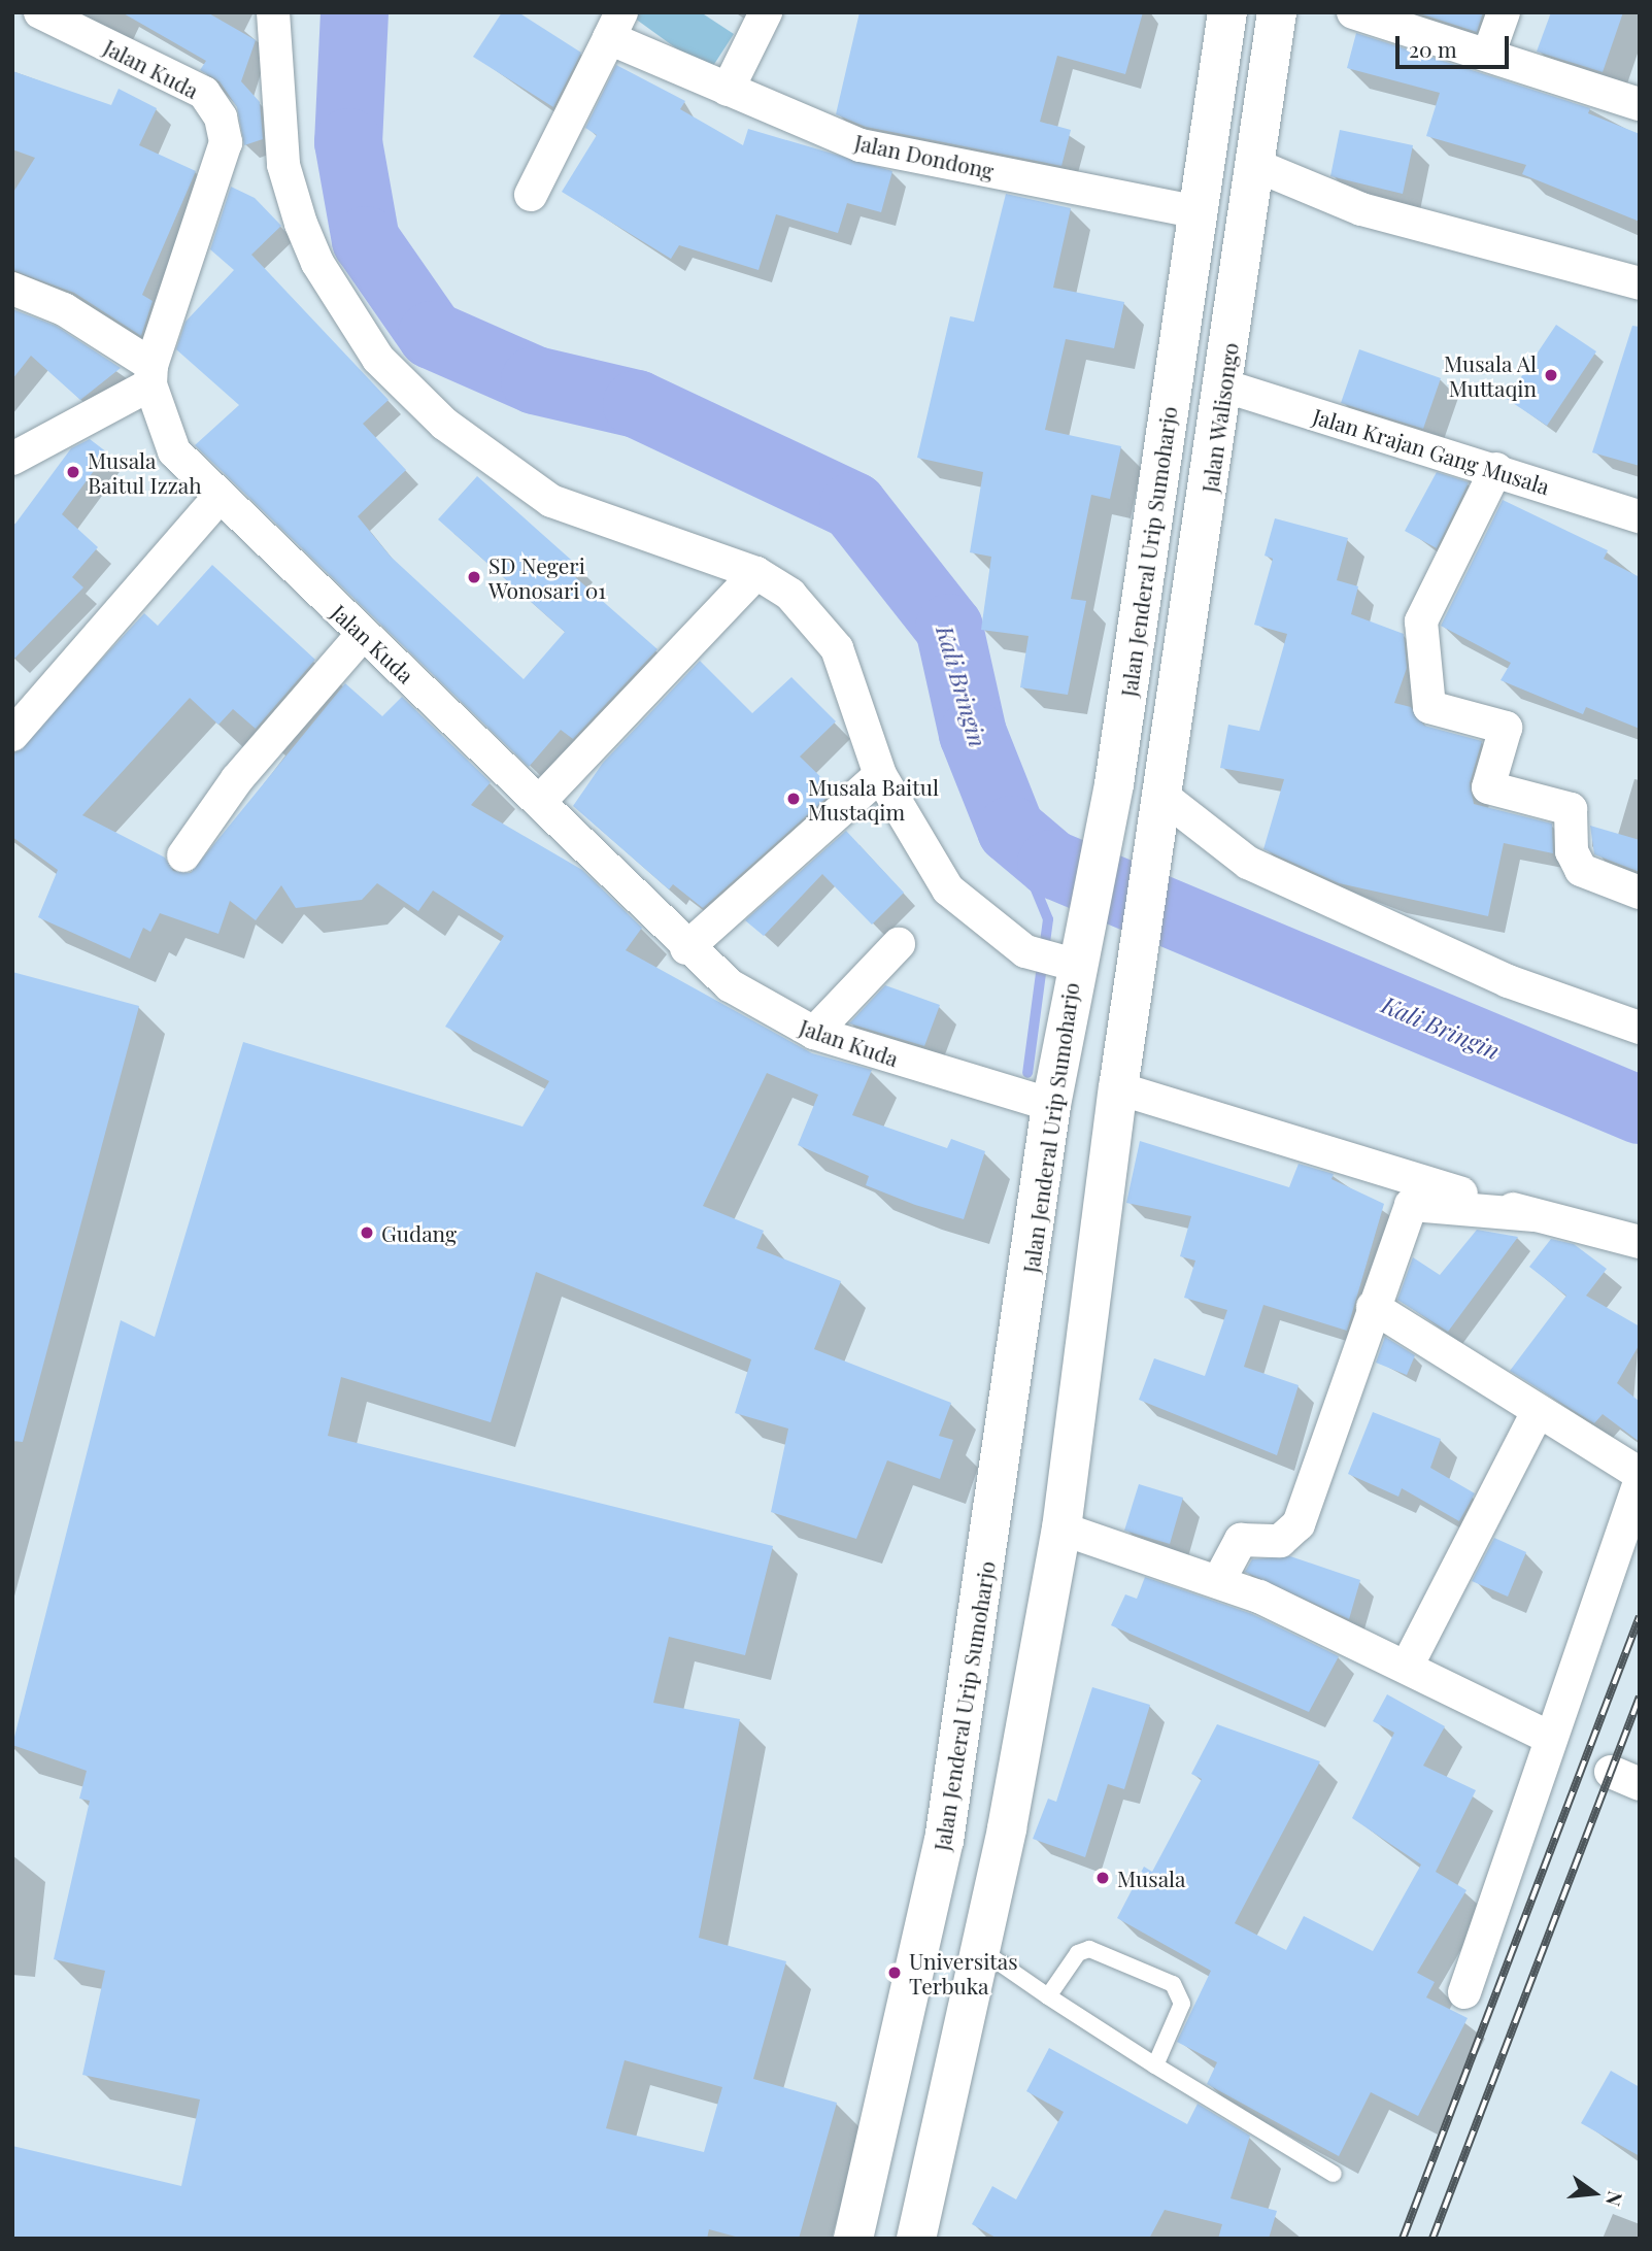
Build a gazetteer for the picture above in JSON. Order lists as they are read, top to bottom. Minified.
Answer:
{"streets":{"highway":["Jalan Walisongo","Jalan Jenderal Urip Sumoharjo"],"street":["Jalan Kuda","Jalan Dondong","Jalan Krajan Gang Musala"]},"crossings":[["Jalan Kuda","Jalan Jenderal Urip Sumoharjo"],["Jalan Dondong","Jalan Jenderal Urip Sumoharjo"],["Jalan Walisongo","Jalan Krajan Gang Musala"]],"water":["Kali Bringin"],"places":["Musala Al Muttaqin","Musala Baitul Izzah","SD Negeri Wonosari 01","Musala Baitul Mustaqim","Gudang","Musala","Universitas Terbuka"],"scale_bar":"20 m","north":"right"}
